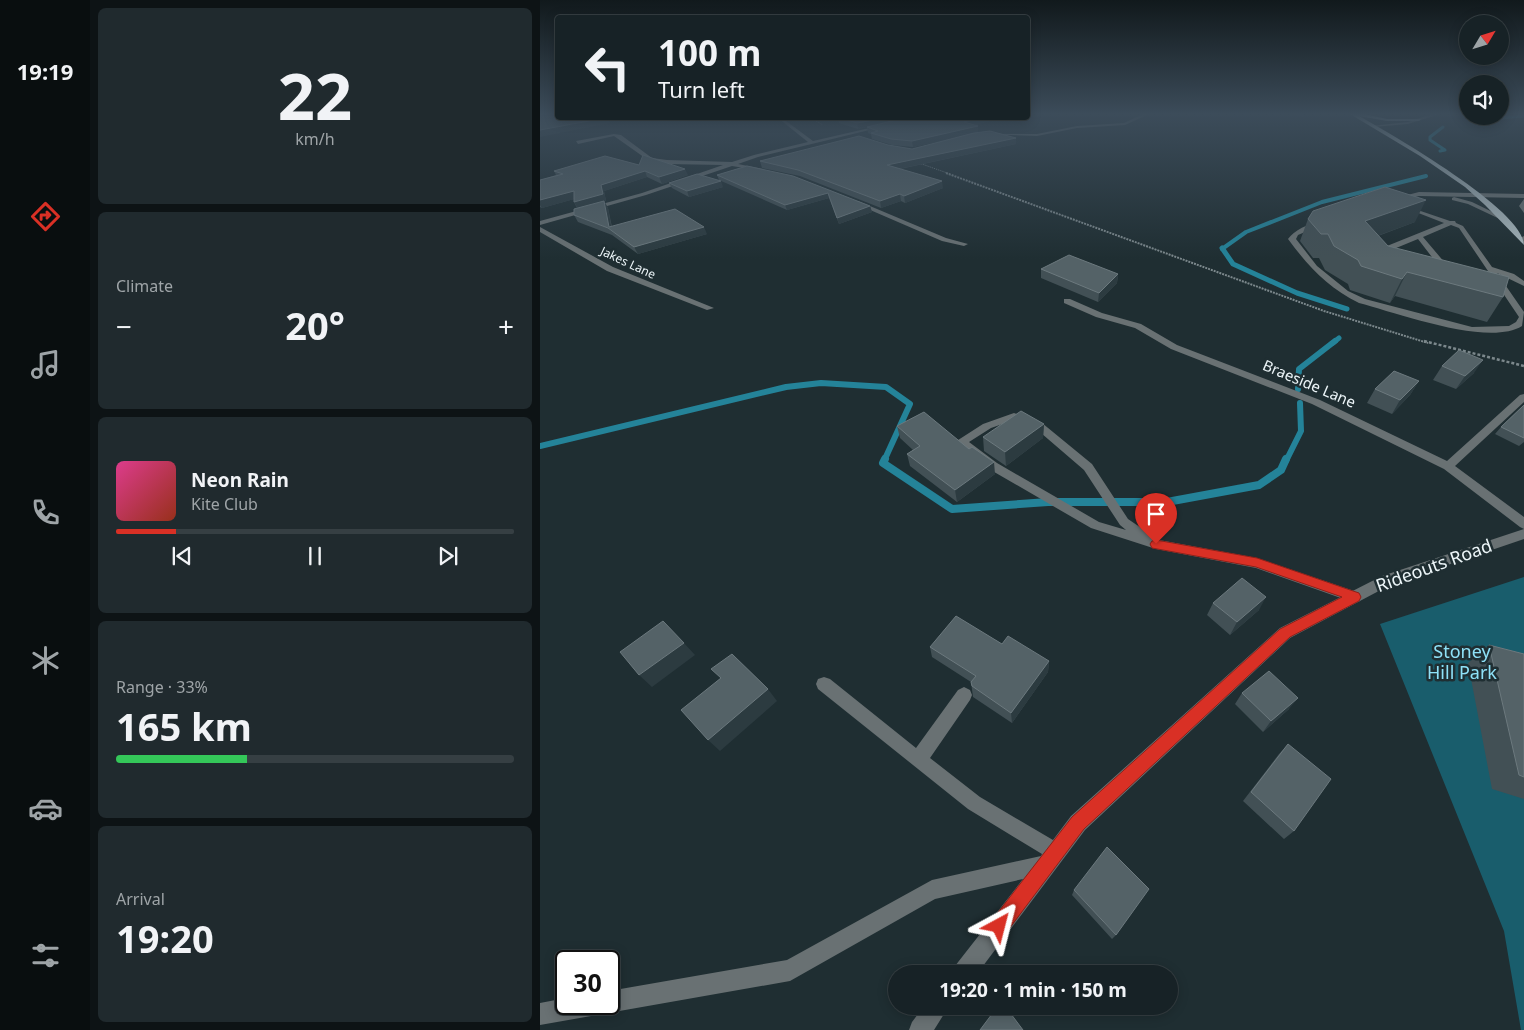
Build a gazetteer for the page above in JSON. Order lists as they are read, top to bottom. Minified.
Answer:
{"streets":{"street":["Jakes Lane","Braeside Lane","Rideouts Road"]},"parks":["Stoney Hill Park"],"north":"top right","page":{"tabs":"19:19","tile":[["22","km/h"],"Climate",["Range · 33%","165 km"],["Arrival","19:20"]],"turn":["100 m","Turn left"],"heat":["−","20°","+"],"song":["Neon Rain","Kite Club"],"limit":"30","trip":"19:20 · 1 min · 150 m"}}
